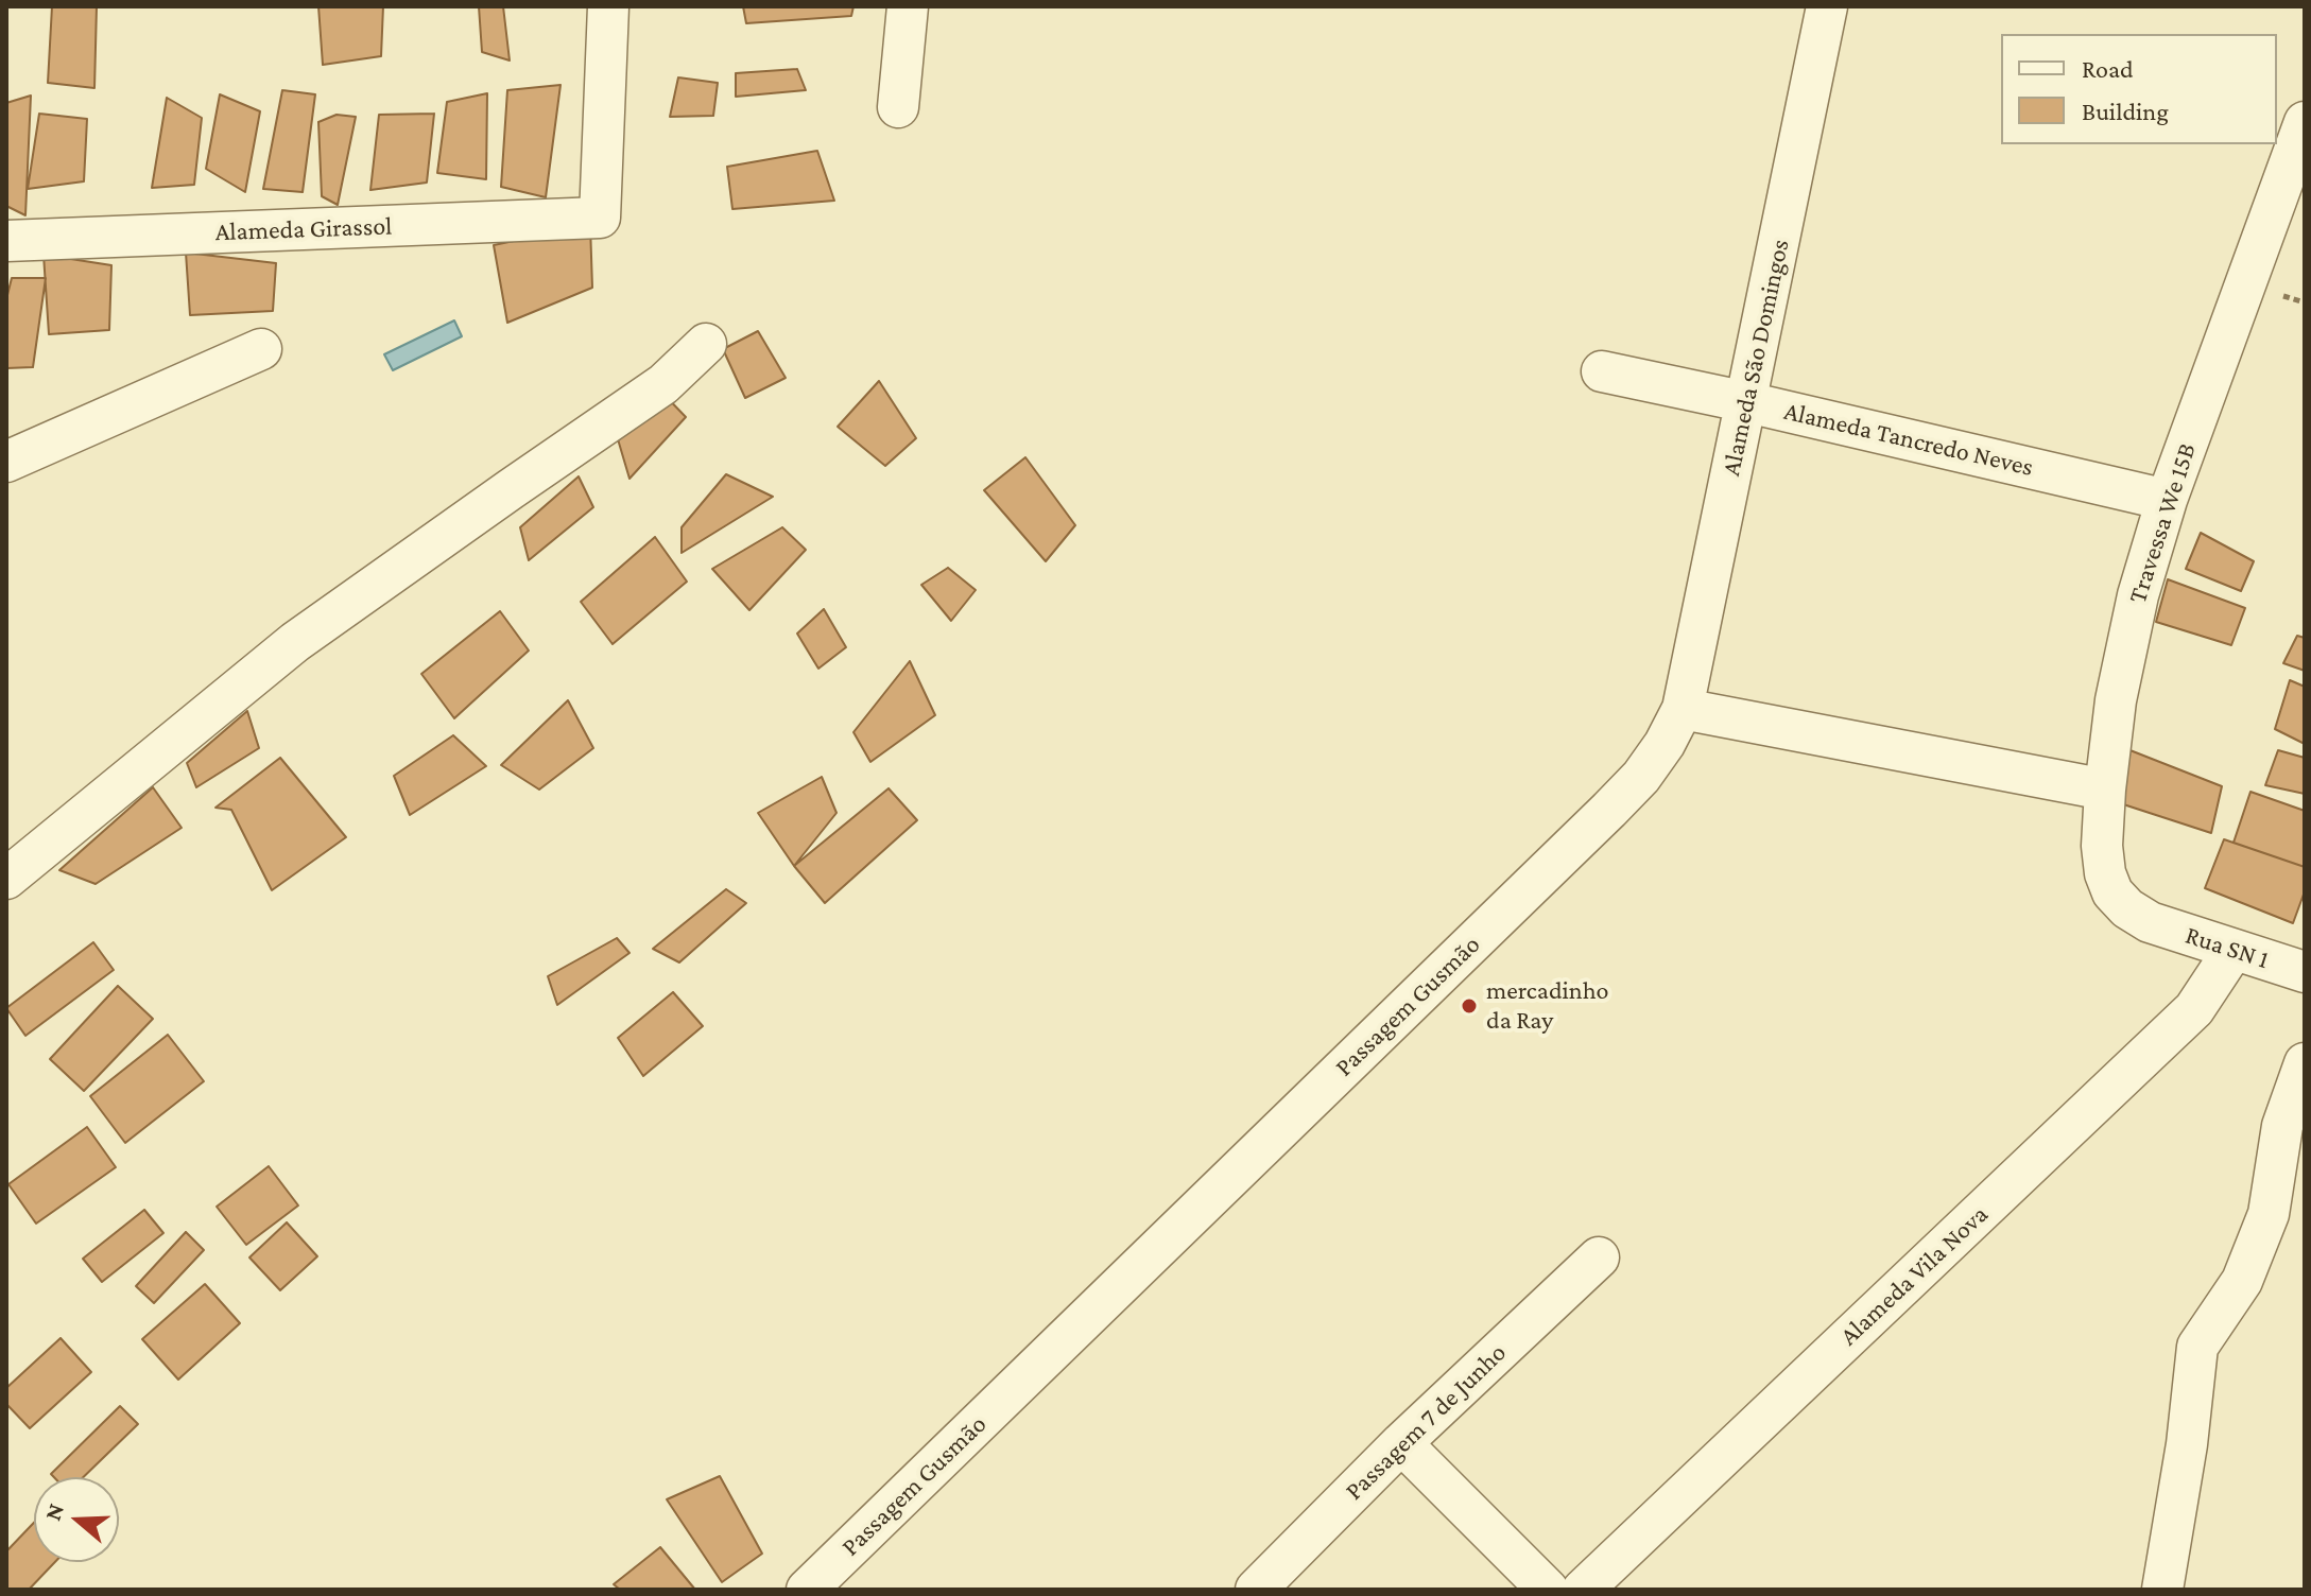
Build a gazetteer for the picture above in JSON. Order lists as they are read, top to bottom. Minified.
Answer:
{"streets":{"street":["Alameda Girassol","Alameda São Domingos","Alameda Tancredo Neves","Travessa We 15B","Rua SN 1","Passagem Gusmão","Alameda Vila Nova","Passagem 7 de Junho"]},"crossings":[["Alameda São Domingos","Alameda Tancredo Neves"],["Alameda São Domingos","Passagem Gusmão"],["Alameda Tancredo Neves","Travessa We 15B"],["Travessa We 15B","Rua SN 1"],["Rua SN 1","Alameda Vila Nova"]],"places":["mercadinho da Ray"],"legend":["Road","Building"],"north":"left"}
